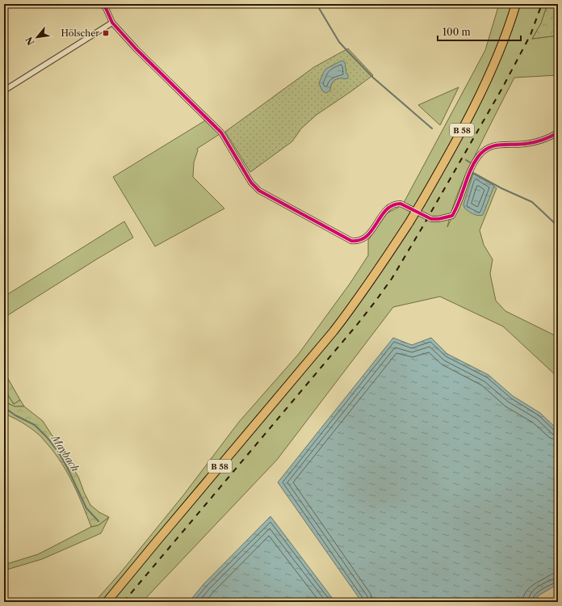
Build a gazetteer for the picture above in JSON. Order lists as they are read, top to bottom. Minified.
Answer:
{"streets":{"main road":["B 58"]},"water":["Maybach"],"places":{"transit":["Hölscher"]},"scale_bar":"100 m","north":"bottom left"}
